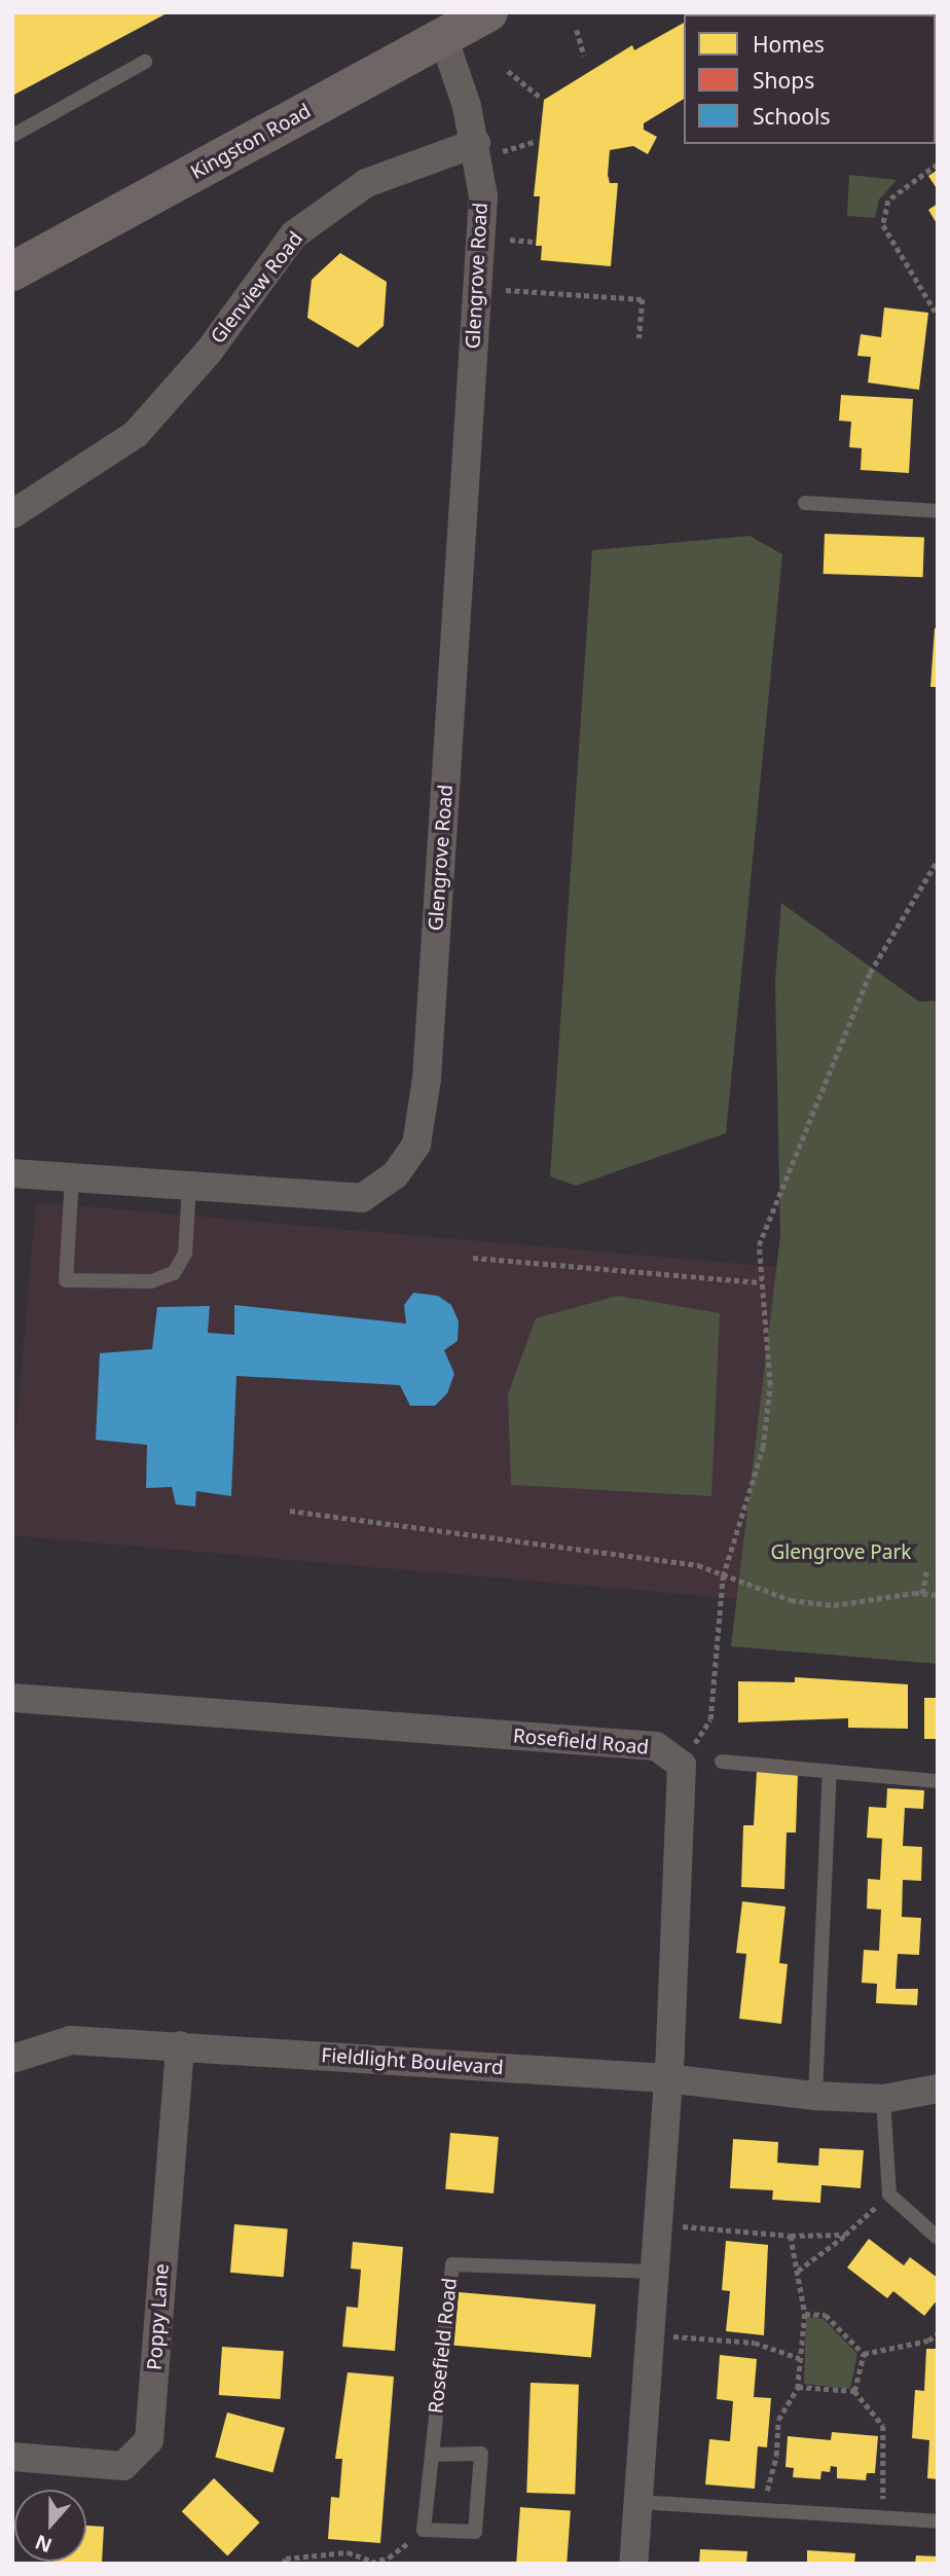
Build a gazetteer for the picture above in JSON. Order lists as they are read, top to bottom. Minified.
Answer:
{"streets":{"main road":["Kingston Road"],"street":["Glengrove Road","Glenview Road","Rosefield Road","Fieldlight Boulevard","Poppy Lane"]},"crossings":[["Glengrove Road","Glenview Road"],["Fieldlight Boulevard","Poppy Lane"]],"parks":["Glengrove Park"],"legend":["Homes","Shops","Schools"],"north":"bottom"}
